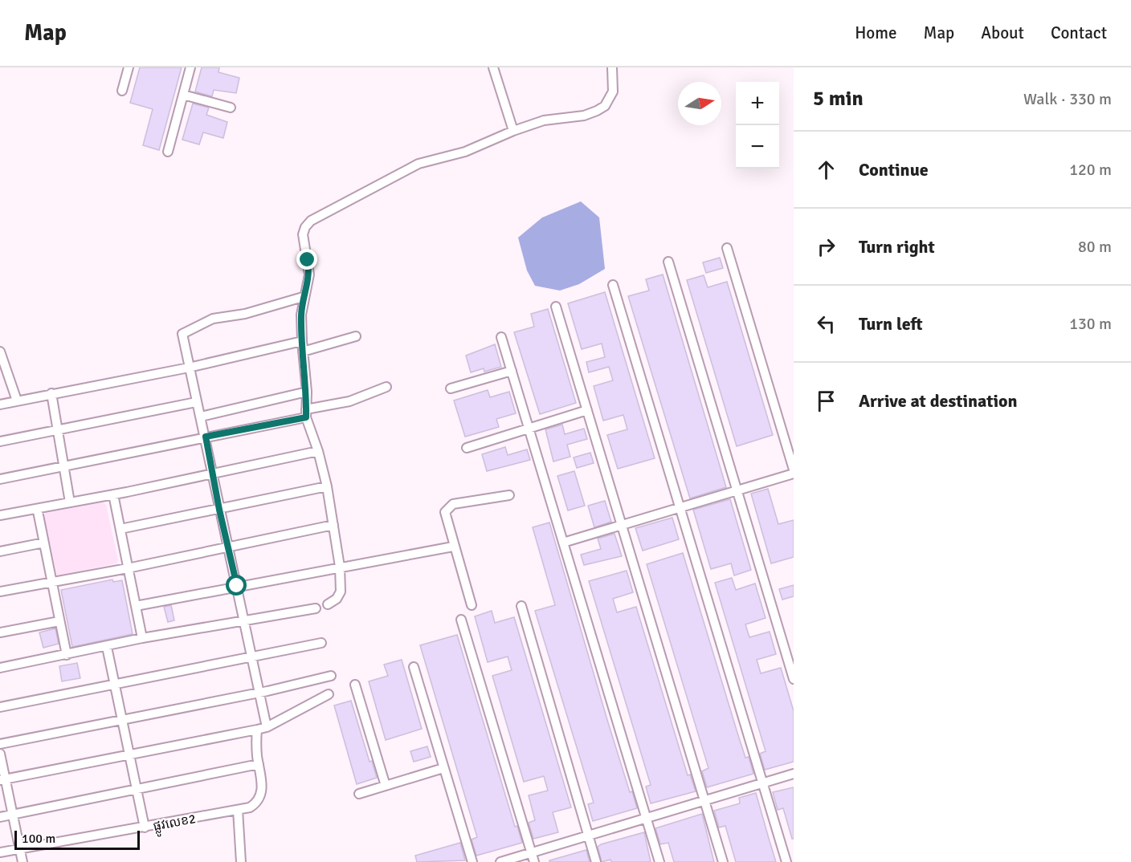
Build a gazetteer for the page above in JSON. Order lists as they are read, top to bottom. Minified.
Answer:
{"streets":{"street":["ផ្លូវលេខ2"]},"scale_bar":"100 m","north":"right","page":{"header":"Map","nav":["Home","Map","About","Contact"],"heading":["5 min","Walk · 330 m"],"map_buttons":["+","−"],"list":[["Continue","120 m"],["Turn right","80 m"],["Turn left","130 m"],"Arrive at destination"],"scale":"100 m"}}
